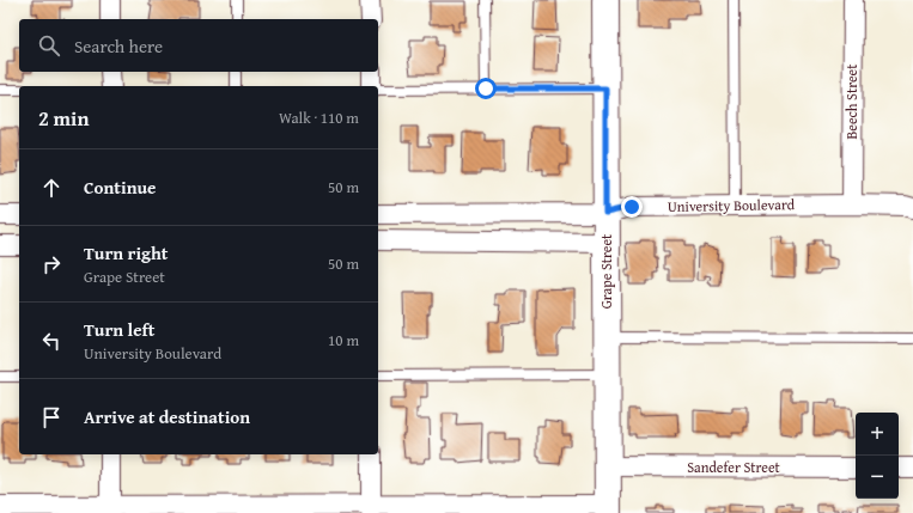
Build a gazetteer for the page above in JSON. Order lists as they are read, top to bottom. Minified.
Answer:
{"streets":{"street":["Beech Street","University Boulevard","Grape Street","Sandefer Street"]},"crossings":[["Beech Street","University Boulevard"],["University Boulevard","Grape Street"],["Grape Street","Sandefer Street"]],"page":{"search":"Search here","heading":["2 min","Walk · 110 m"],"list":[["Continue","50 m"],["Turn right","Grape Street","50 m"],["Turn left","University Boulevard","10 m"],"Arrive at destination"],"map_buttons":["+","−"]}}
